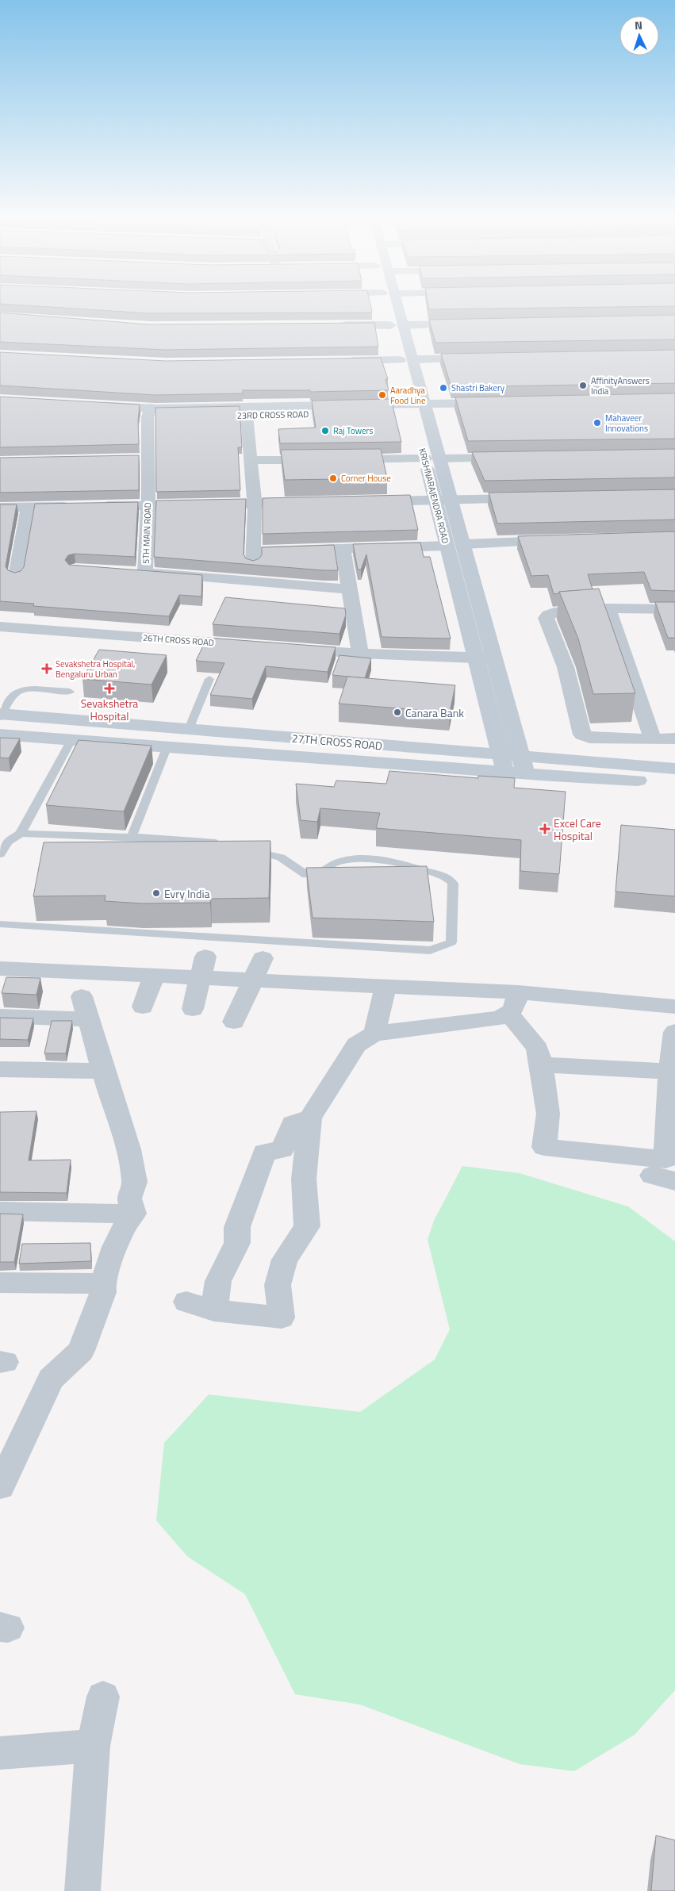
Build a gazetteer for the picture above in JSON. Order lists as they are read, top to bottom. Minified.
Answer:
{"streets":{"main road":["23RD CROSS ROAD","KRISHNARAJENDRA ROAD","27TH CROSS ROAD"],"street":["5TH MAIN ROAD","26TH CROSS ROAD"]},"crossings":[["23RD CROSS ROAD","KRISHNARAJENDRA ROAD"],["23RD CROSS ROAD","5TH MAIN ROAD"],["KRISHNARAJENDRA ROAD","27TH CROSS ROAD"]],"places":{"other":["AffinityAnswers India","Shastri Bakery","Aaradhya Food Line","Mahaveer Innovations","Raj Towers","Corner House","Canara Bank","Evry India"],"health":["Sevakshetra Hospital, Bengaluru Urban","Sevakshetra Hospital","Excel Care Hospital"]},"north":"top"}
